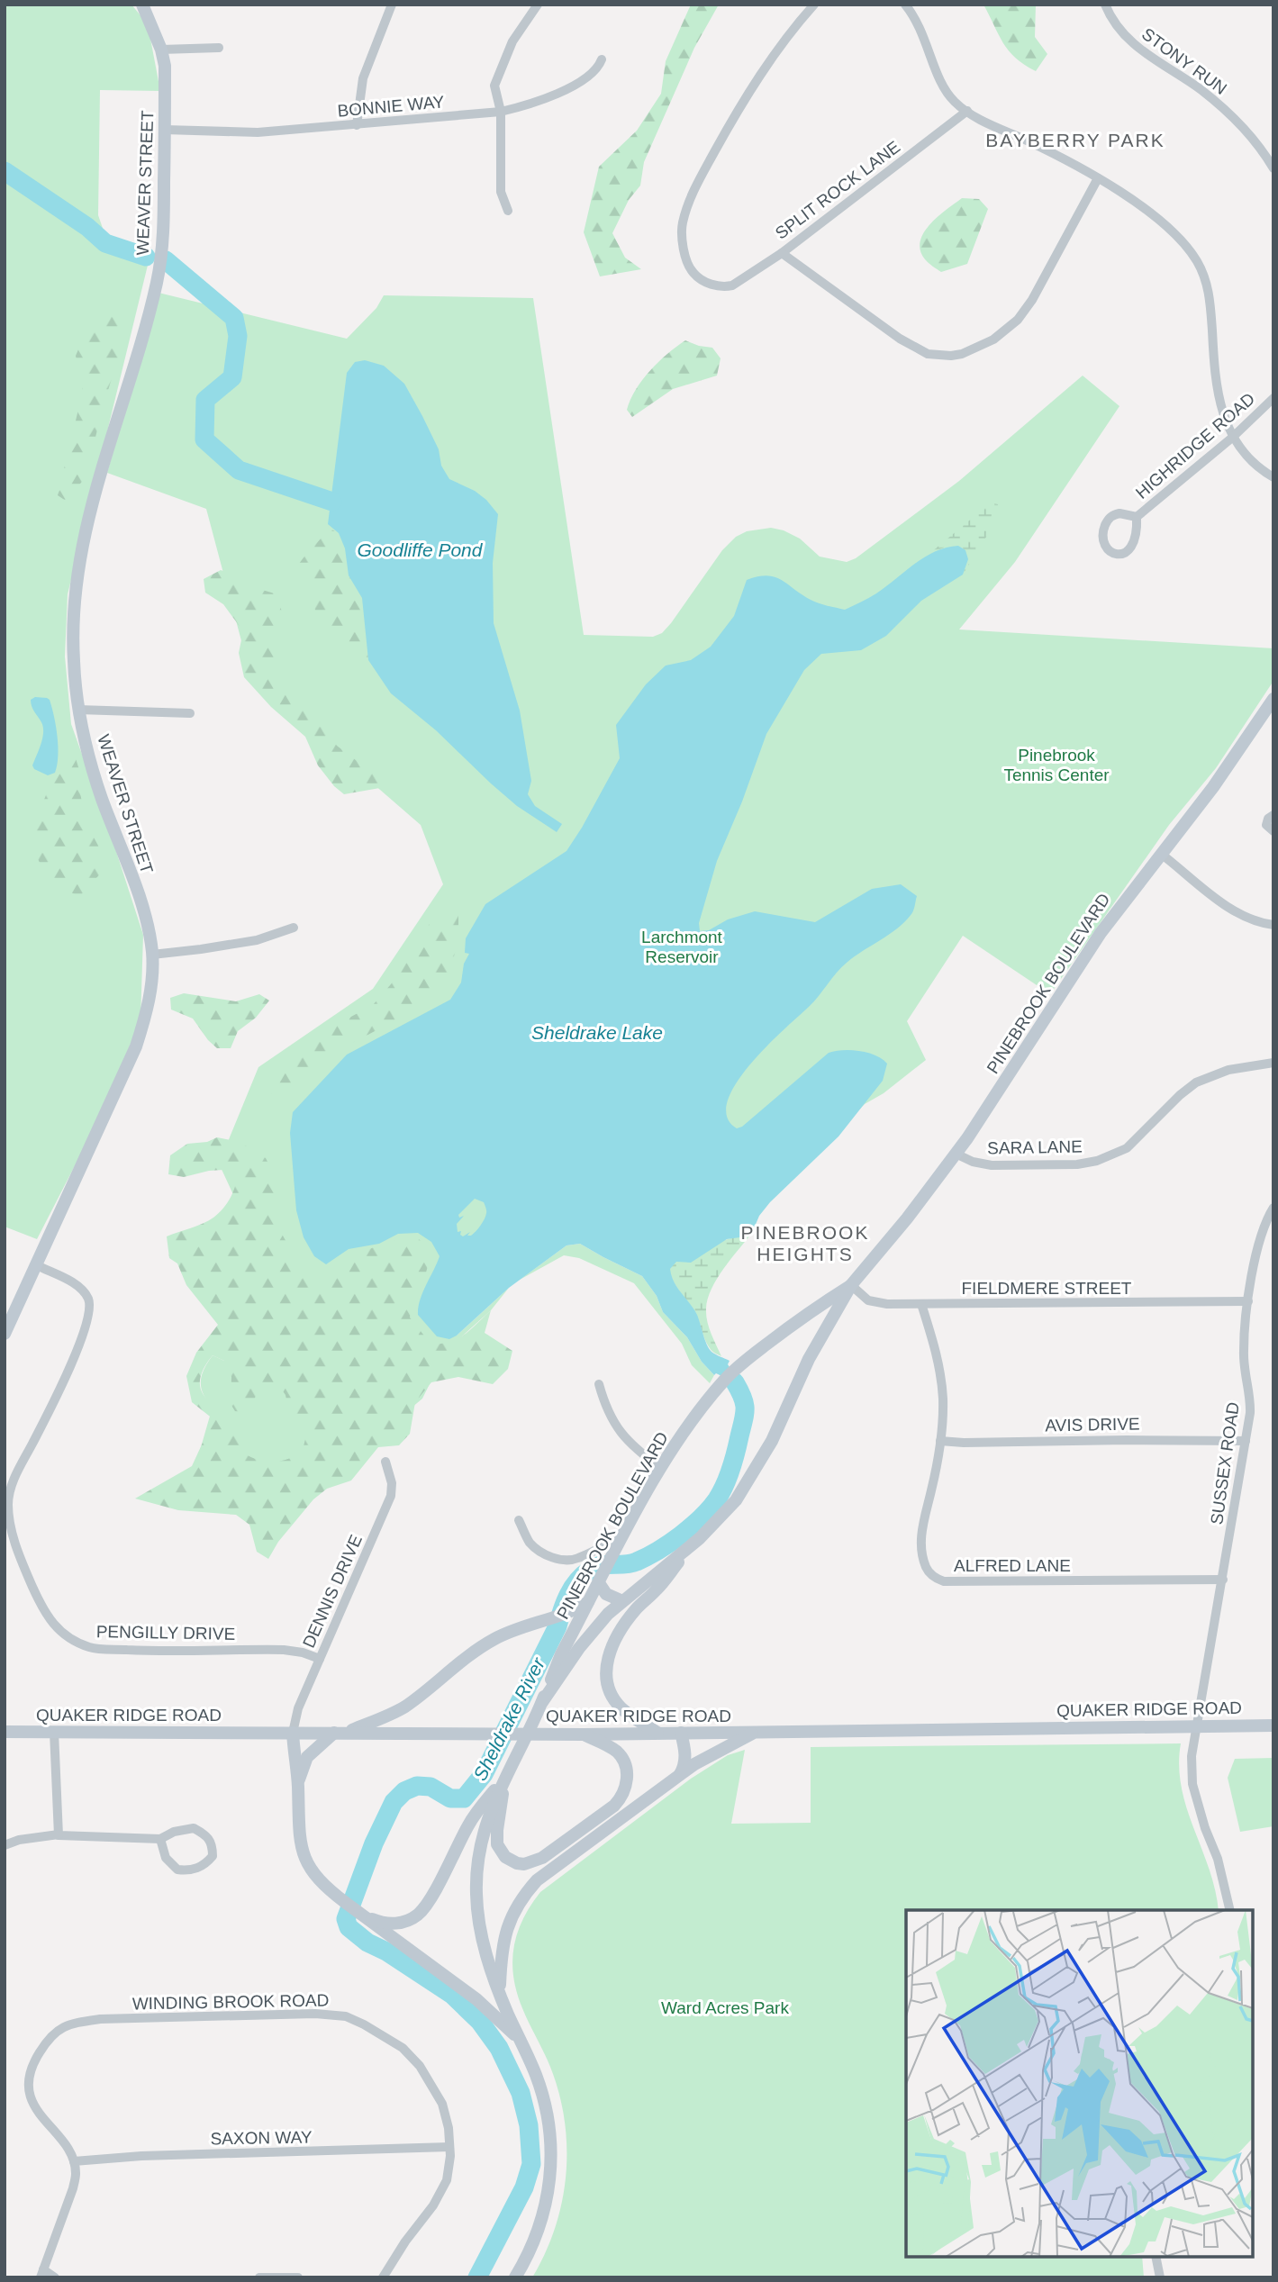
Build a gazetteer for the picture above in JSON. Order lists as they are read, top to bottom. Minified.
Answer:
{"streets":{"street":["STONY RUN","BONNIE WAY","WEAVER STREET","SPLIT ROCK LANE","HIGHRIDGE ROAD","PINEBROOK BOULEVARD","SARA LANE","FIELDMERE STREET","AVIS DRIVE","SUSSEX ROAD","ALFRED LANE","DENNIS DRIVE","PENGILLY DRIVE","QUAKER RIDGE ROAD","WINDING BROOK ROAD","SAXON WAY"]},"crossings":[["BONNIE WAY","WEAVER STREET"],["WEAVER STREET","PENGILLY DRIVE"],["PINEBROOK BOULEVARD","SARA LANE"],["PINEBROOK BOULEVARD","FIELDMERE STREET"],["FIELDMERE STREET","SUSSEX ROAD"],["FIELDMERE STREET","ALFRED LANE"],["AVIS DRIVE","SUSSEX ROAD"],["AVIS DRIVE","ALFRED LANE"],["SUSSEX ROAD","ALFRED LANE"],["SUSSEX ROAD","QUAKER RIDGE ROAD"],["DENNIS DRIVE","PENGILLY DRIVE"],["DENNIS DRIVE","QUAKER RIDGE ROAD"],["WINDING BROOK ROAD","SAXON WAY"]],"districts":["BAYBERRY PARK","PINEBROOK HEIGHTS"],"water":["Goodliffe Pond","Sheldrake Lake","Sheldrake River"],"parks":["Pinebrook Tennis Center","Larchmont Reservoir","Ward Acres Park"]}
